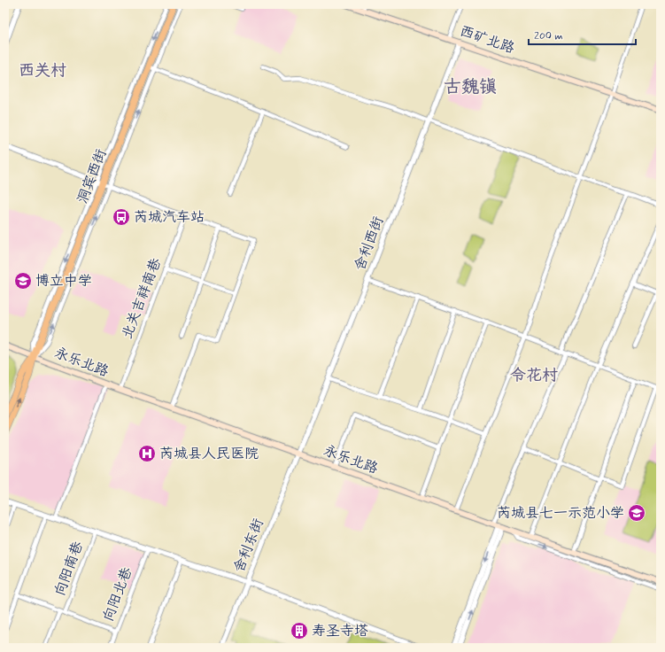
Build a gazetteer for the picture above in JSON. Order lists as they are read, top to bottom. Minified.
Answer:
{"streets":{"main road":["西矿北路","洞宾西街","永乐北路"],"street":["舍利西街","北关吉祥南巷","舍利东街","向阳南巷","向阳北巷"]},"crossings":[["西矿北路","舍利西街"],["洞宾西街","永乐北路"],["舍利西街","永乐北路"],["舍利西街","舍利东街"],["北关吉祥南巷","永乐北路"],["永乐北路","舍利东街"]],"districts":["西关村","古魏镇","令花村"],"places":{"bus stop":["芮城汽车站"],"school or university":["博立中学","芮城县七一示范小学"],"hospital":["芮城县人民医院"],"building":["寿圣寺塔"]},"scale_bar":"200 m"}
